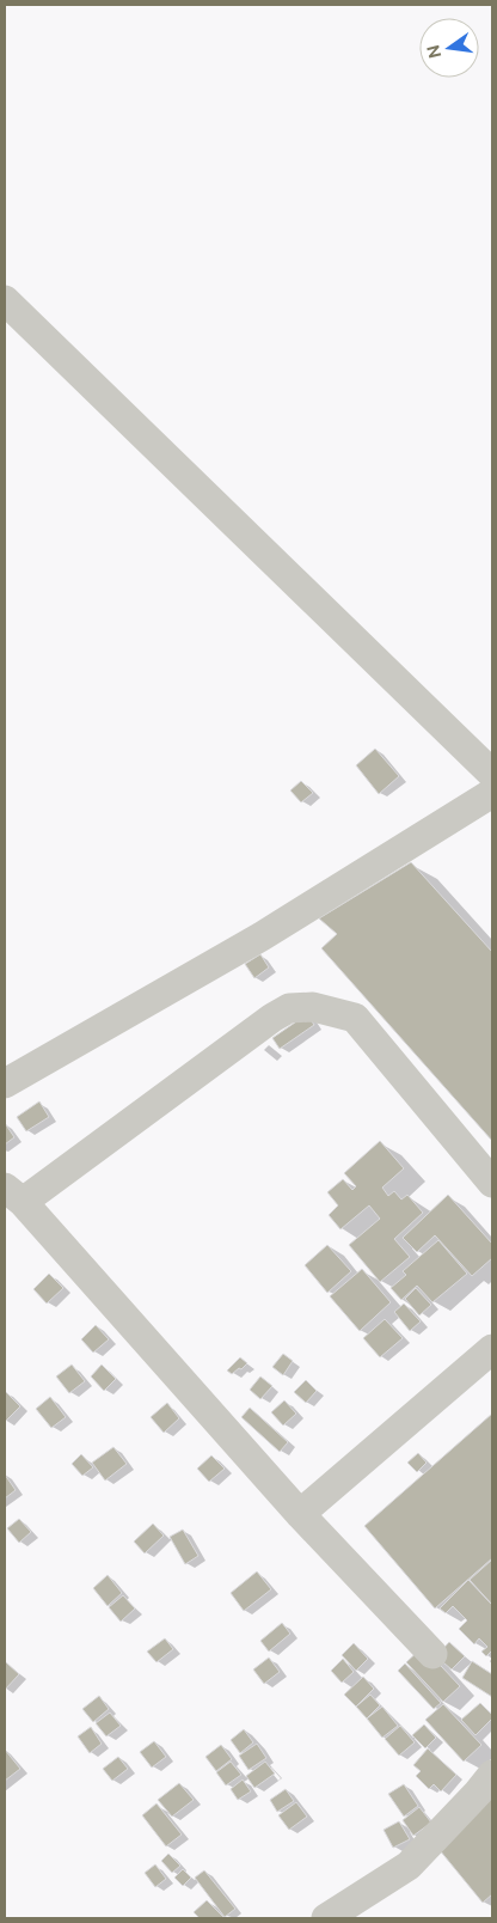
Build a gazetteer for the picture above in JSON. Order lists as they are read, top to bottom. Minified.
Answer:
{"north":"left"}
